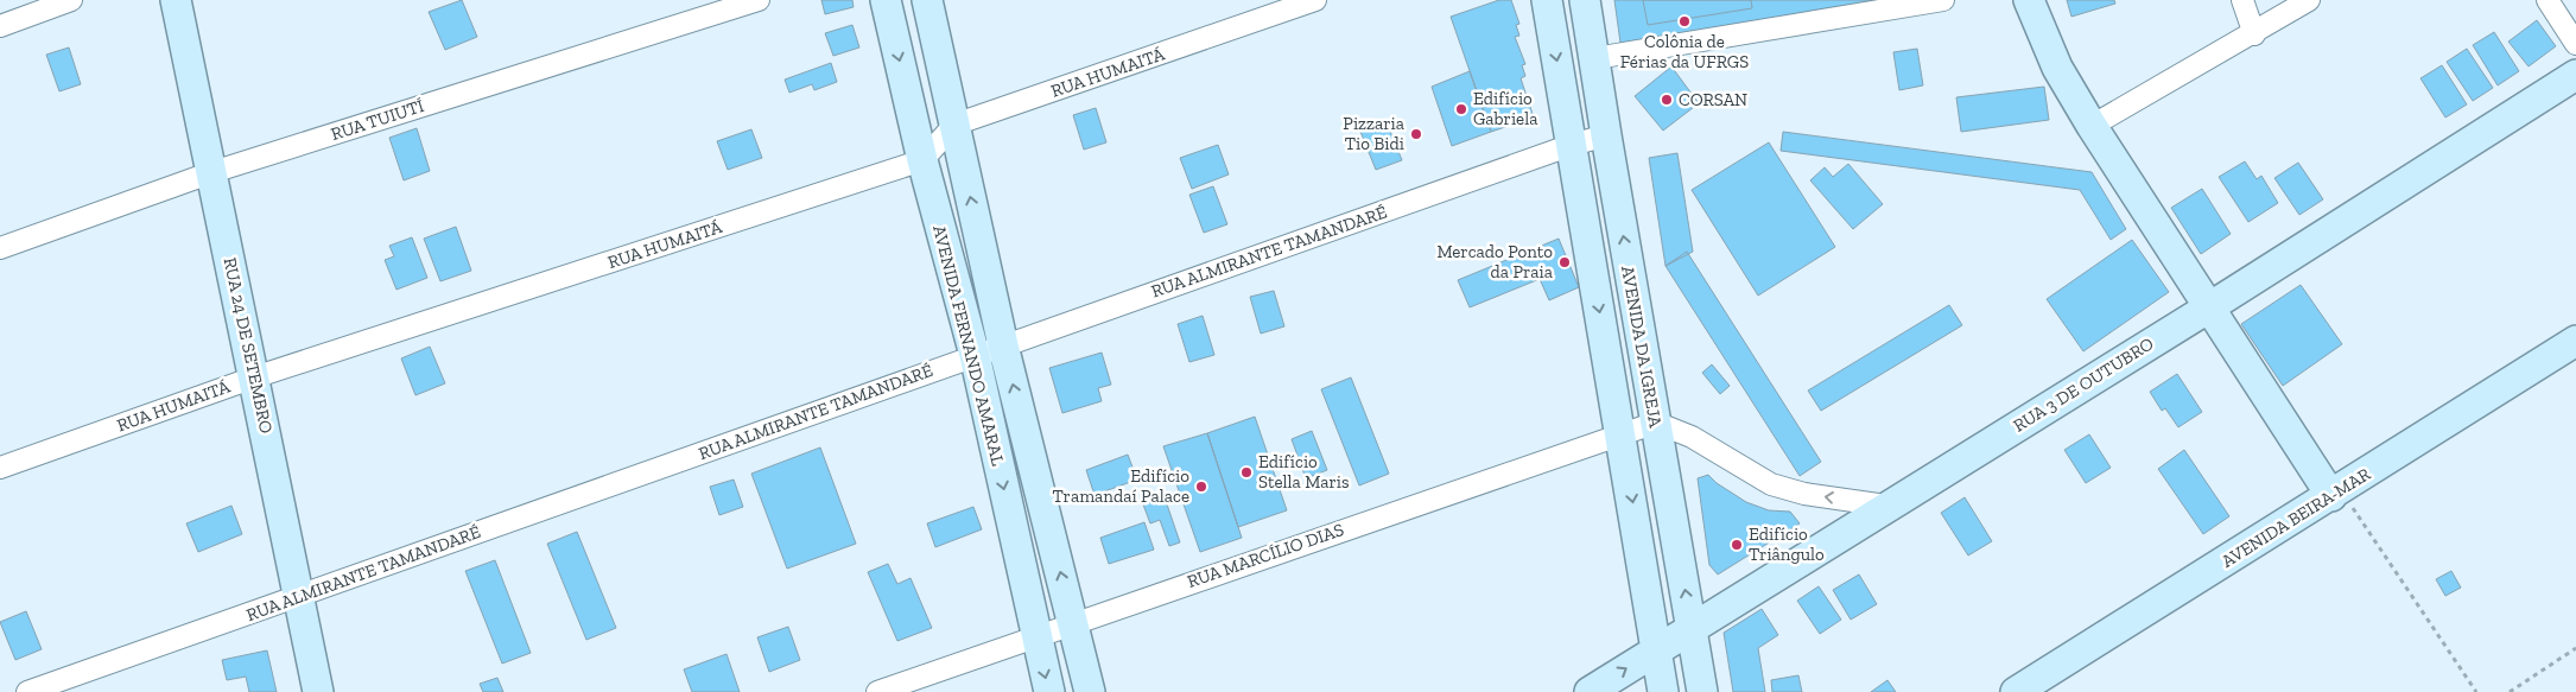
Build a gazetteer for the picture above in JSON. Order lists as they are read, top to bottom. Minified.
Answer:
{"streets":{"street":["RUA HUMAITÁ","RUA TUIUTÍ","RUA ALMIRANTE TAMANDARÉ","RUA 24 DE SETEMBRO","AVENIDA FERNANDO AMARAL","AVENIDA DA IGREJA","RUA 3 DE OUTUBRO","AVENIDA BEIRA-MAR","RUA MARCÍLIO DIAS"]},"crossings":[["RUA HUMAITÁ","RUA 24 DE SETEMBRO"],["RUA HUMAITÁ","AVENIDA FERNANDO AMARAL"],["RUA TUIUTÍ","RUA 24 DE SETEMBRO"],["RUA ALMIRANTE TAMANDARÉ","RUA 24 DE SETEMBRO"],["RUA ALMIRANTE TAMANDARÉ","AVENIDA FERNANDO AMARAL"],["RUA ALMIRANTE TAMANDARÉ","AVENIDA DA IGREJA"],["AVENIDA FERNANDO AMARAL","RUA MARCÍLIO DIAS"],["AVENIDA DA IGREJA","RUA 3 DE OUTUBRO"],["AVENIDA DA IGREJA","RUA MARCÍLIO DIAS"]],"places":["Colônia de Férias da UFRGS","CORSAN","Edifício Gabriela","Pizzaria Tio Bidi","Mercado Ponto da Praia","Edifício Stella Maris","Edifício Tramandaí Palace","Edifício Triângulo"]}
